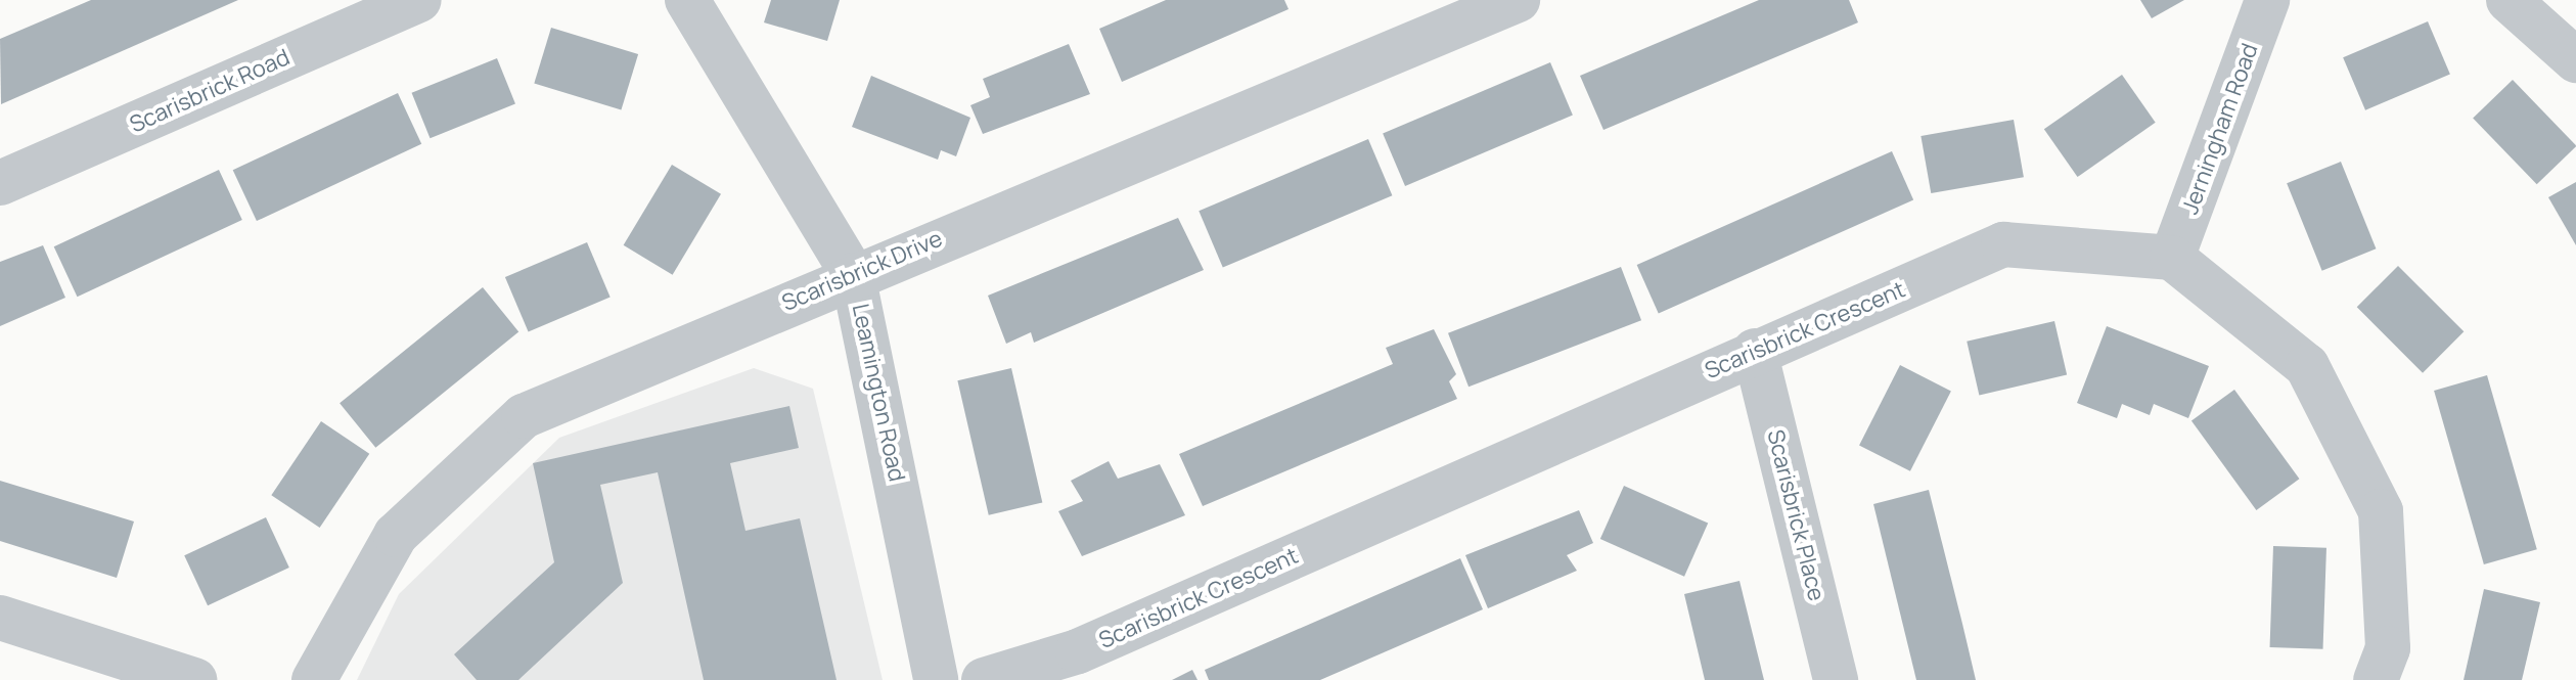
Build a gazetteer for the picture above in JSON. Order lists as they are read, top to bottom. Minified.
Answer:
{"streets":{"street":["Scarisbrick Road","Jerningham Road","Scarisbrick Drive","Scarisbrick Crescent","Leamington Road","Scarisbrick Place"]},"crossings":[["Jerningham Road","Scarisbrick Crescent"],["Scarisbrick Drive","Leamington Road"],["Scarisbrick Crescent","Scarisbrick Place"]]}
